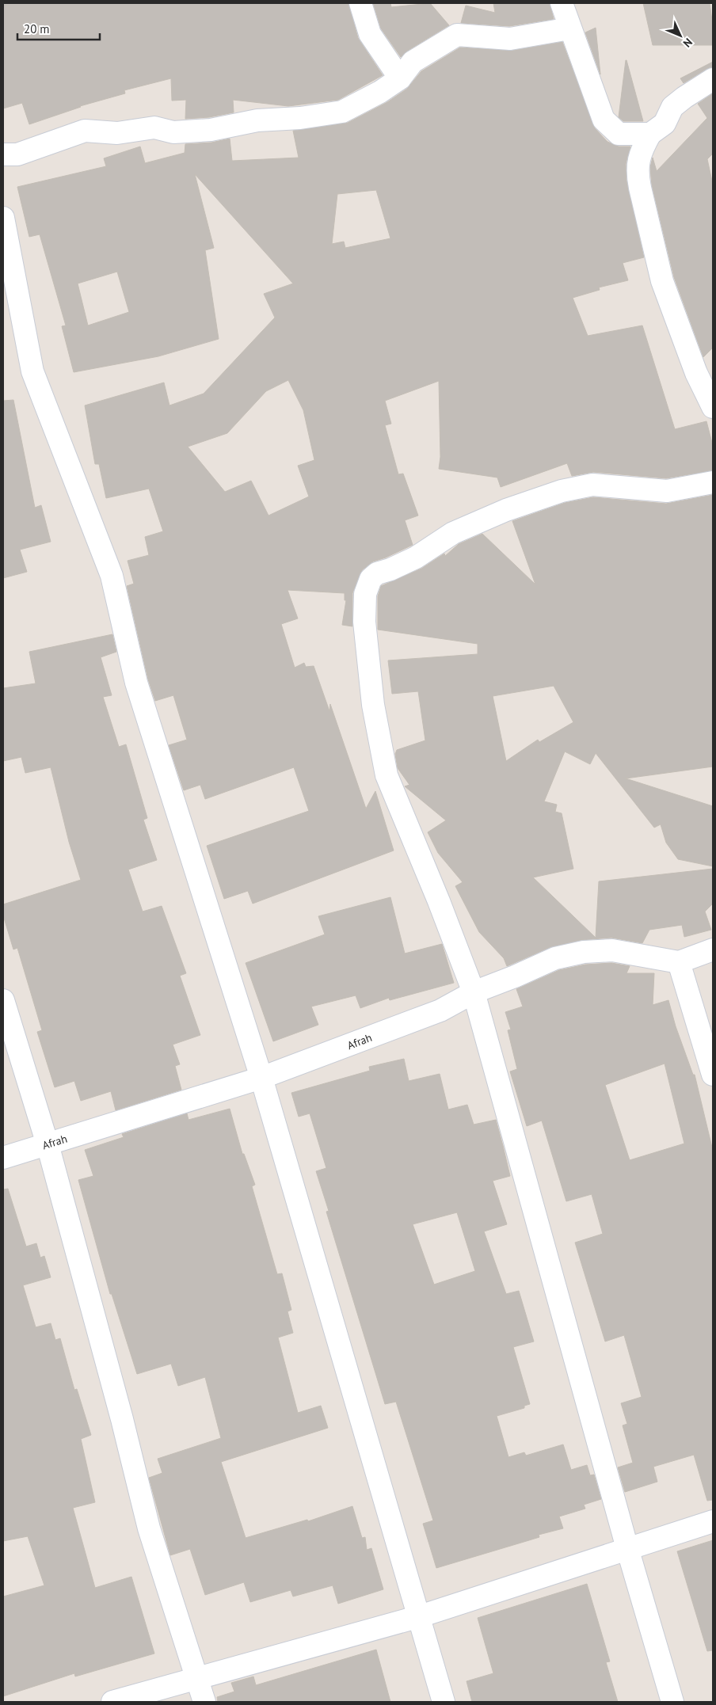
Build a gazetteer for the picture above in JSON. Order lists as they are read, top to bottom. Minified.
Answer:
{"streets":{"street":["Afrah"]},"scale_bar":"20 m","north":"bottom right"}
